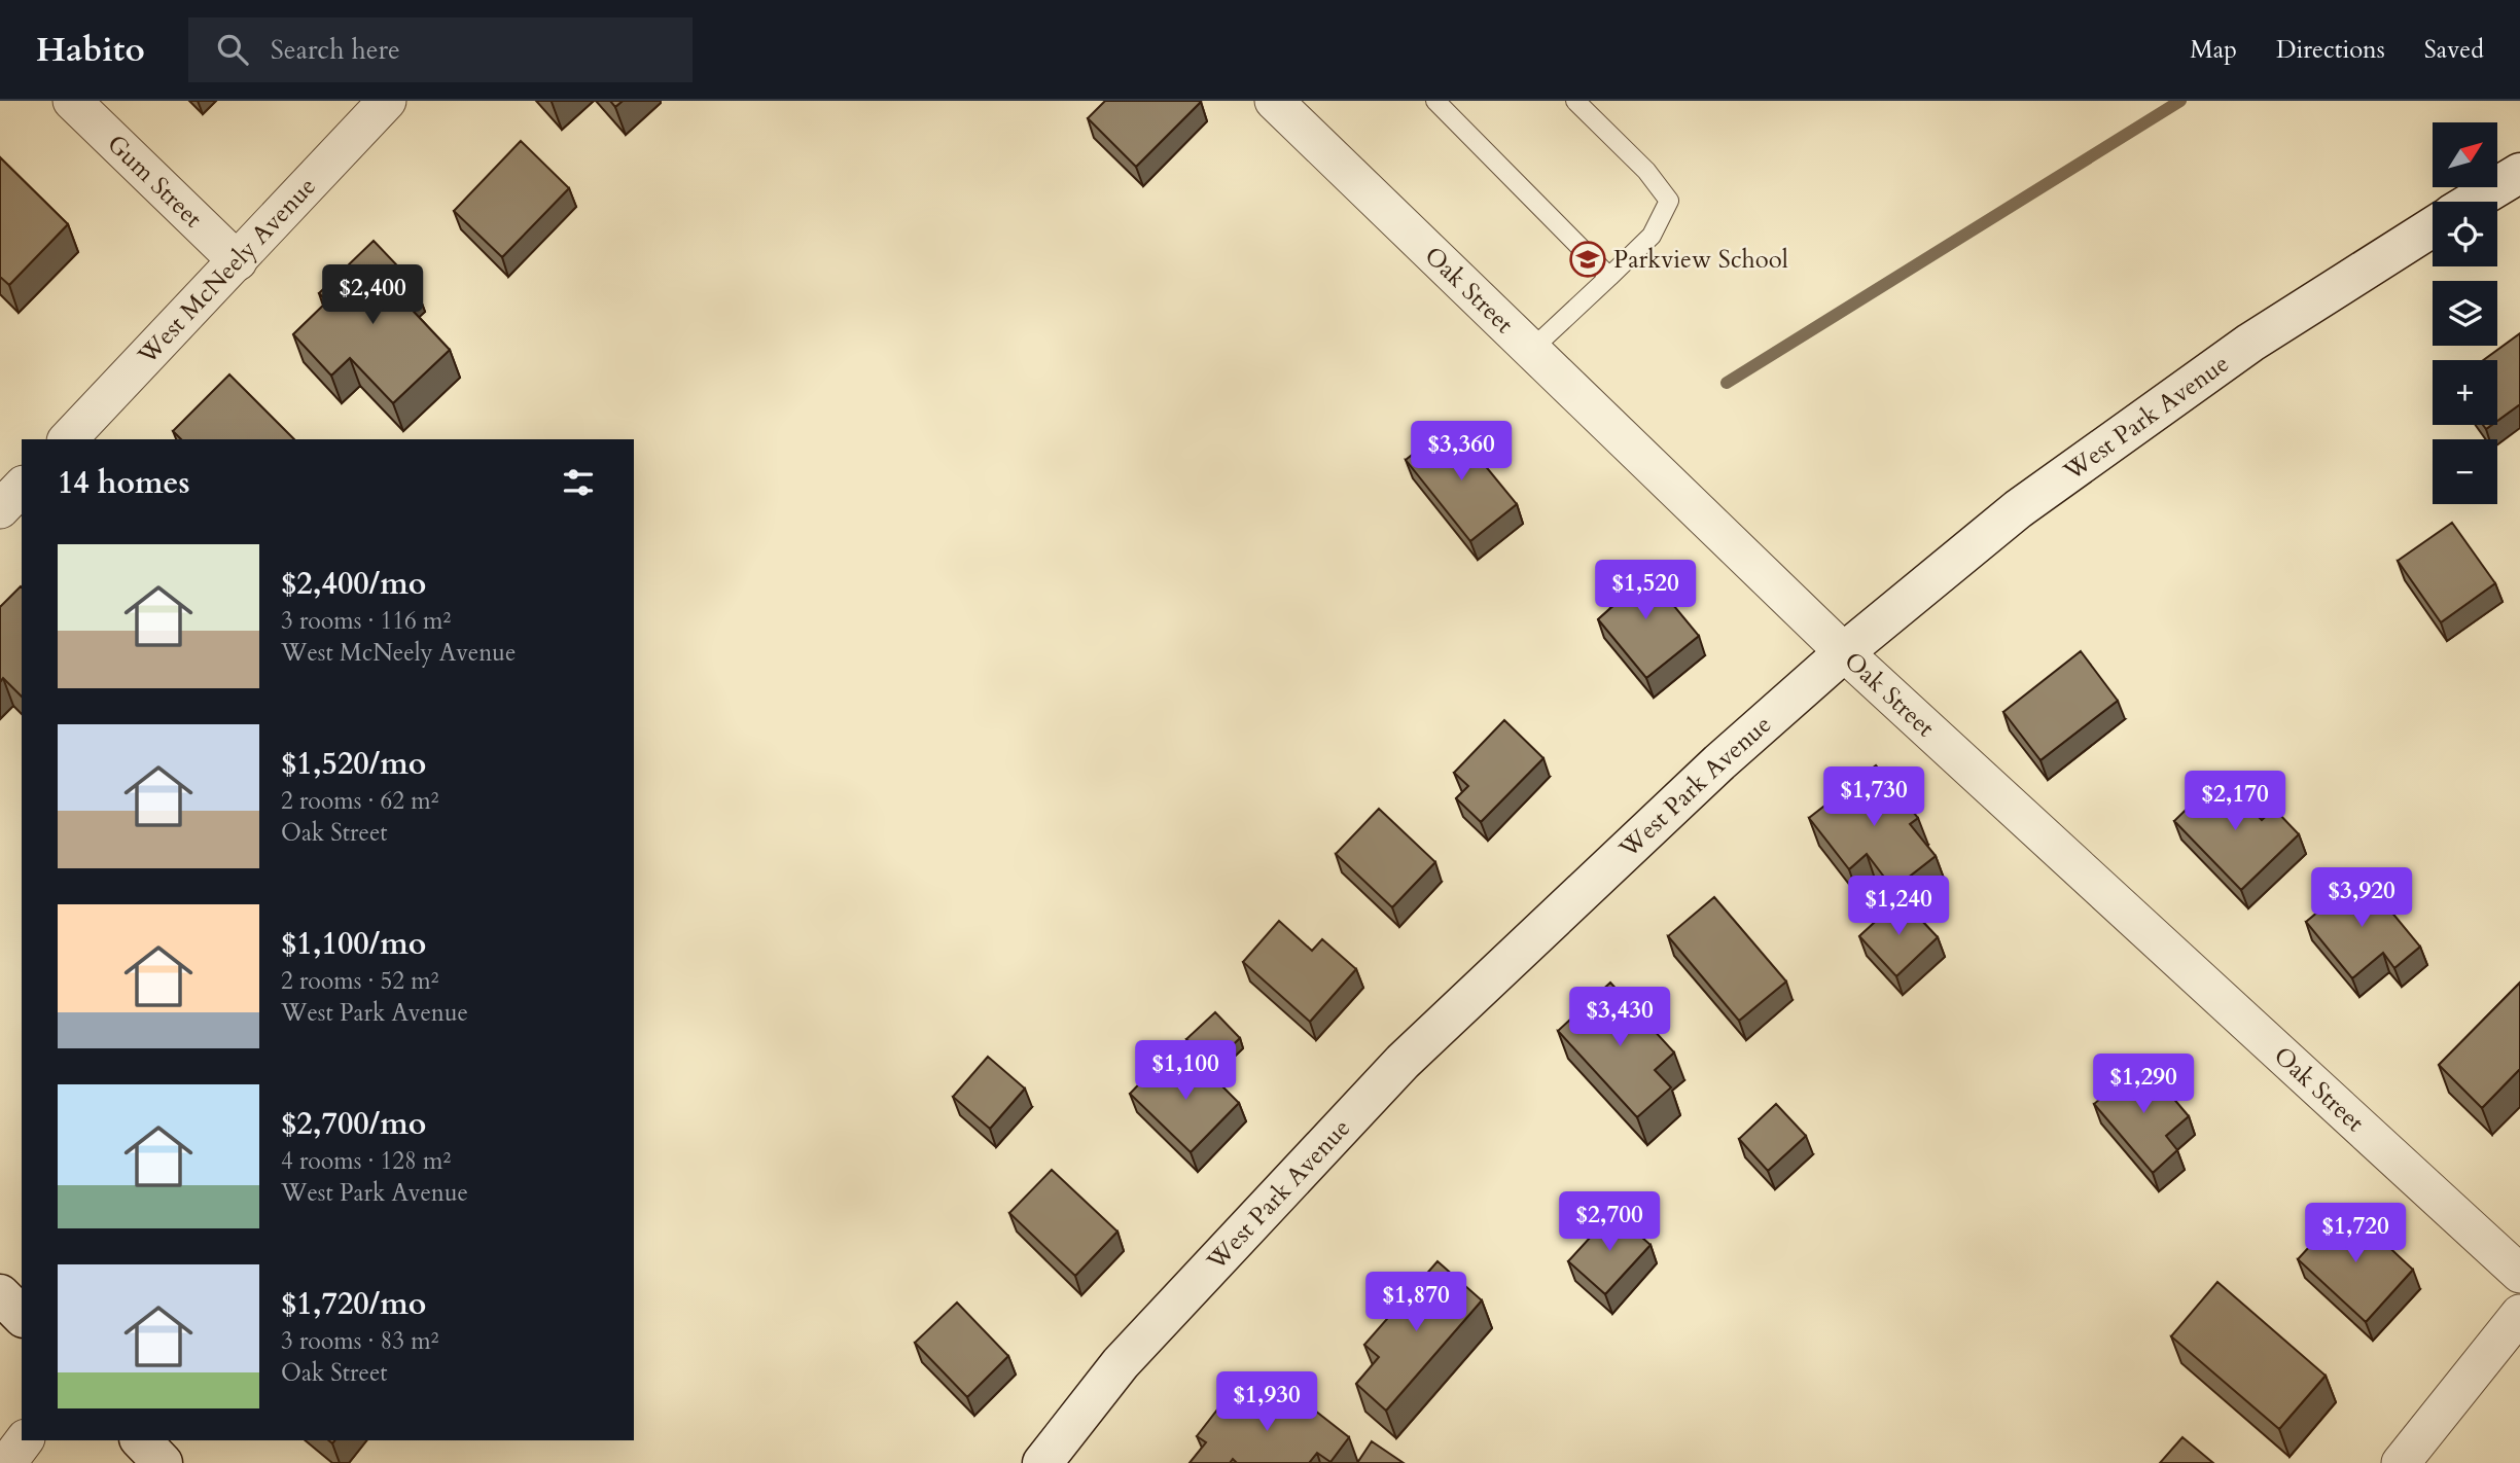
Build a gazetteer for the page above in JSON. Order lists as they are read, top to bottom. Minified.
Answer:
{"streets":{"main road":["West Park Avenue"],"street":["Gum Street","West McNeely Avenue","Oak Street"]},"crossings":[["Gum Street","West McNeely Avenue"],["Oak Street","West Park Avenue"]],"places":{"school or university":["Parkview School"]},"north":"top right","page":{"header":"Habito","search":"Search here","nav":["Map","Directions","Saved"],"map_buttons":["+","−"],"price":["$2,400","$3,360","$1,520","$1,730","$2,170","$3,920","$1,240","$3,430","$1,100","$1,290","$2,700","$1,720","$1,870","$1,930"],"heading":"14 homes","list":[{"name":"$2,400/mo","note":"3 rooms · 116 m² · West McNeely Avenue"},{"name":"$1,520/mo","note":"2 rooms · 62 m² · Oak Street"},{"name":"$1,100/mo","note":"2 rooms · 52 m² · West Park Avenue"},{"name":"$2,700/mo","note":"4 rooms · 128 m² · West Park Avenue"},{"name":"$1,720/mo","note":"3 rooms · 83 m² · Oak Street"}]}}
